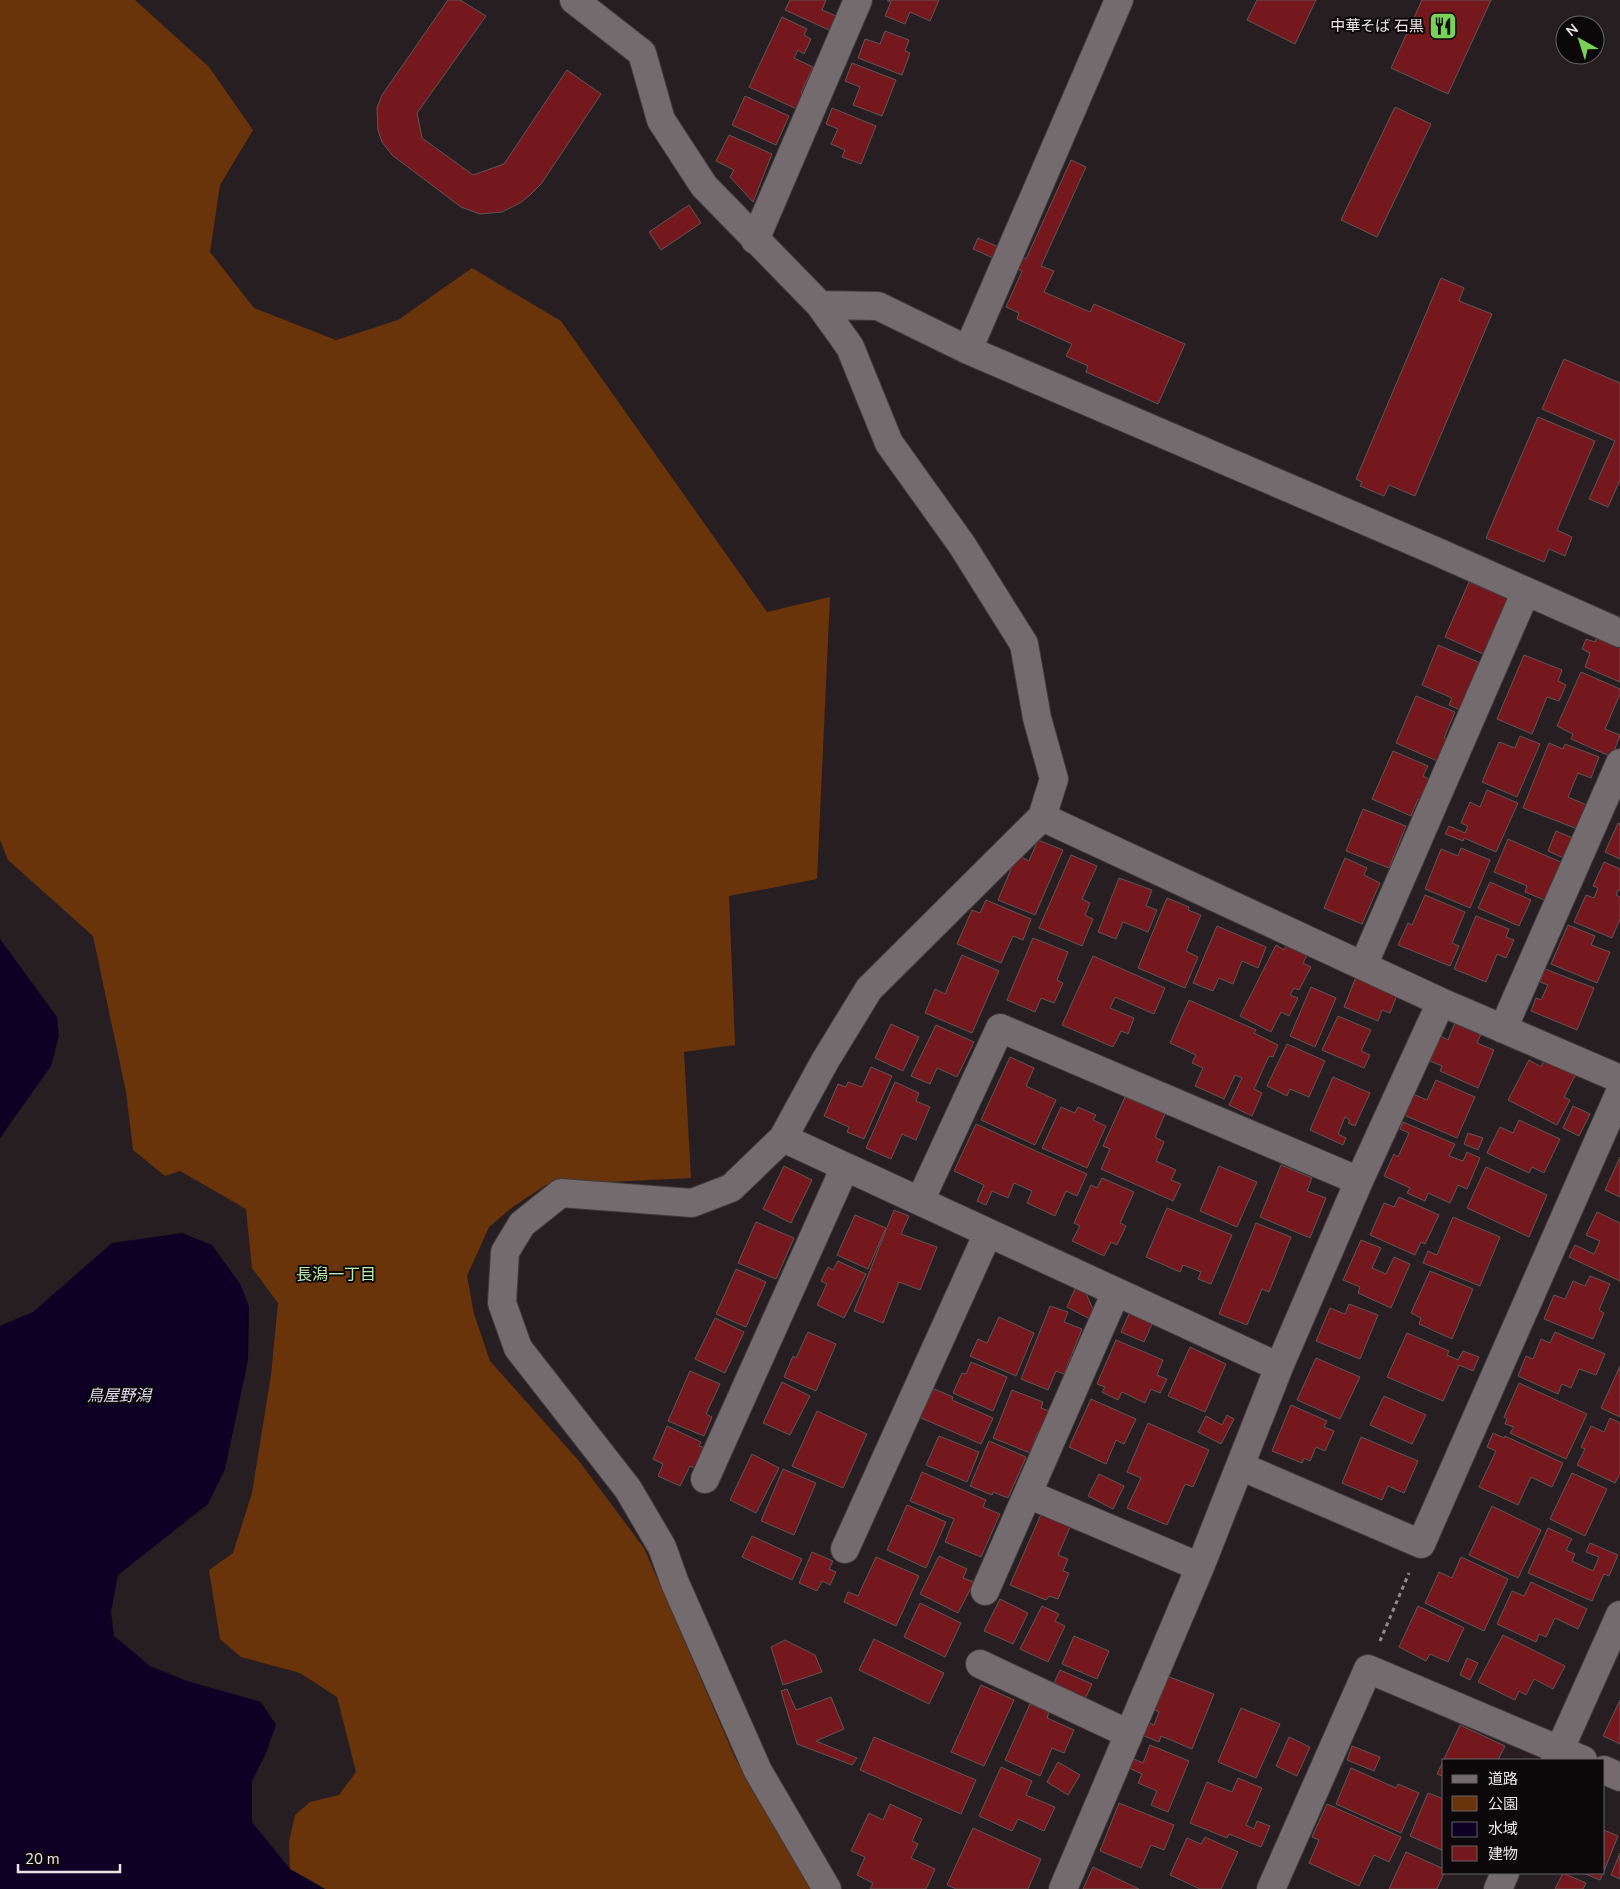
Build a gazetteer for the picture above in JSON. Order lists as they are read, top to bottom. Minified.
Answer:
{"districts":["長潟一丁目"],"water":["鳥屋野潟"],"places":{"restaurant":["中華そば 石黒"]},"legend":["道路","公園","水域","建物"],"scale_bar":"20 m","north":"top left"}
